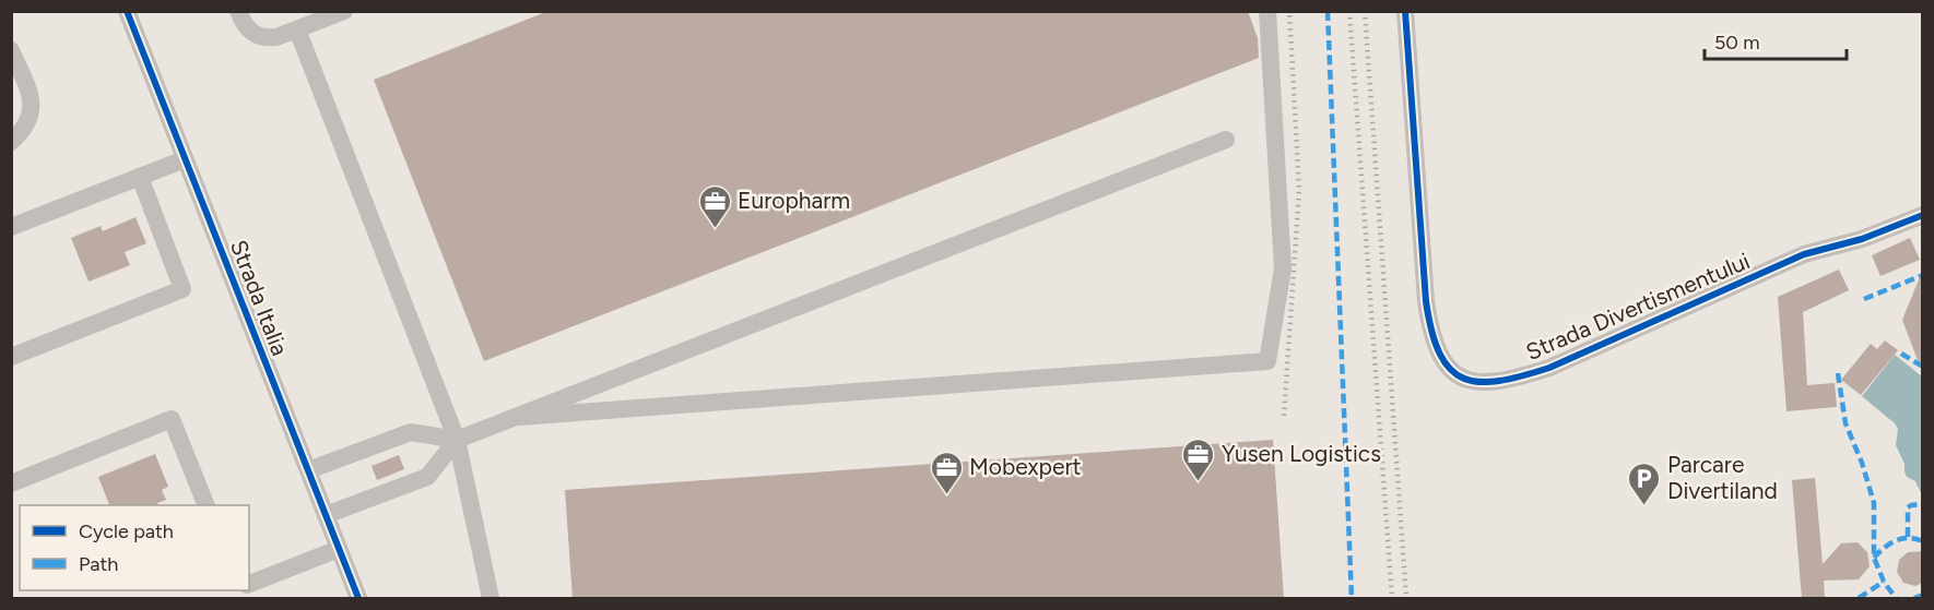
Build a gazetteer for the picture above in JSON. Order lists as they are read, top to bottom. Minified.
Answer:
{"streets":{"street":["Strada Italia","Strada Divertismentului"]},"places":{"office":["Europharm","Yusen Logistics","Mobexpert"],"parking":["Parcare Divertiland"]},"legend":["Cycle path","Path"],"scale_bar":"50 m"}
